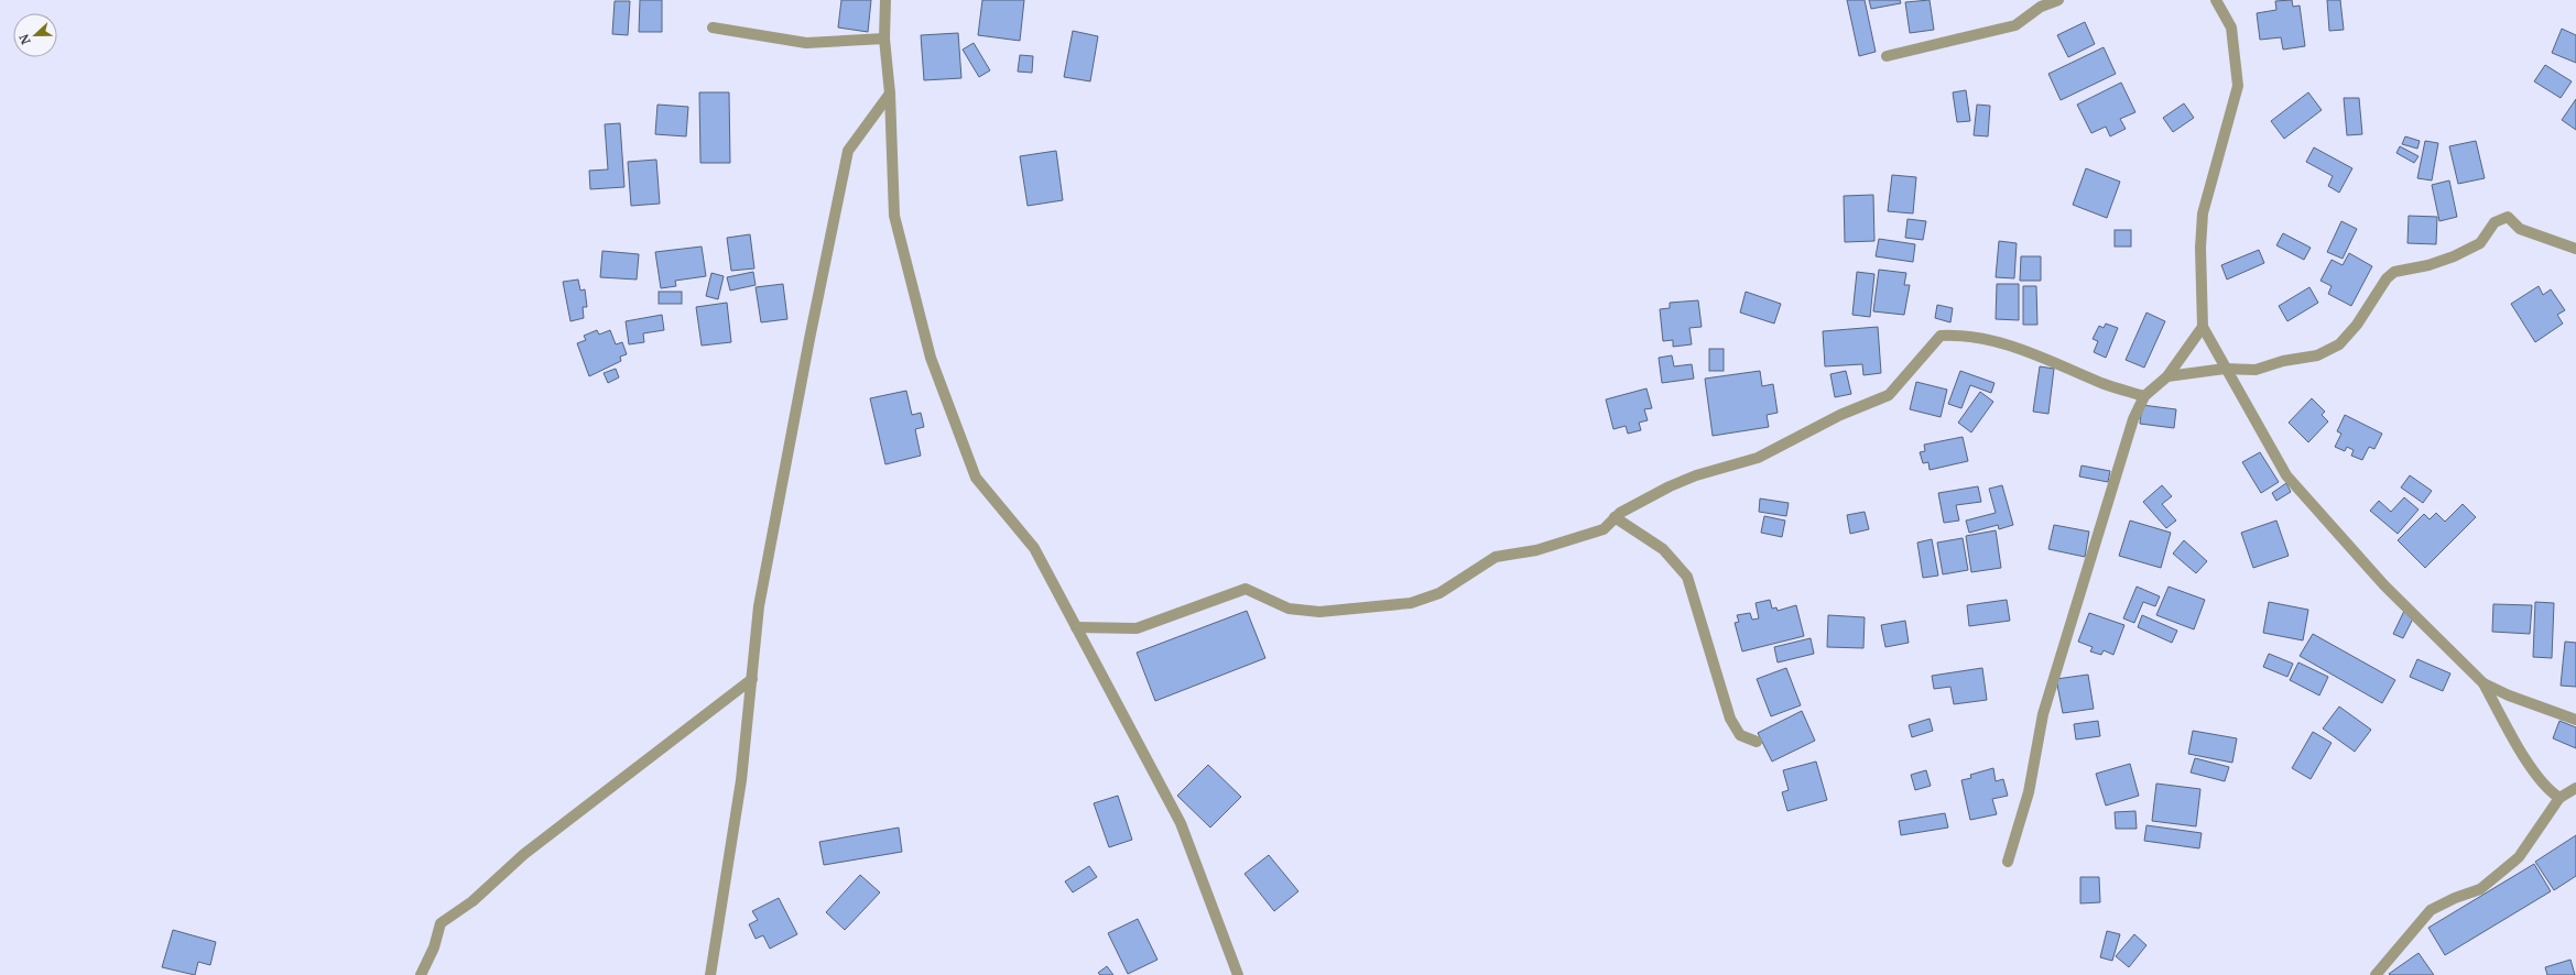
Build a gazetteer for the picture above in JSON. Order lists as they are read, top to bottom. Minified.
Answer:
{"north":"left"}
